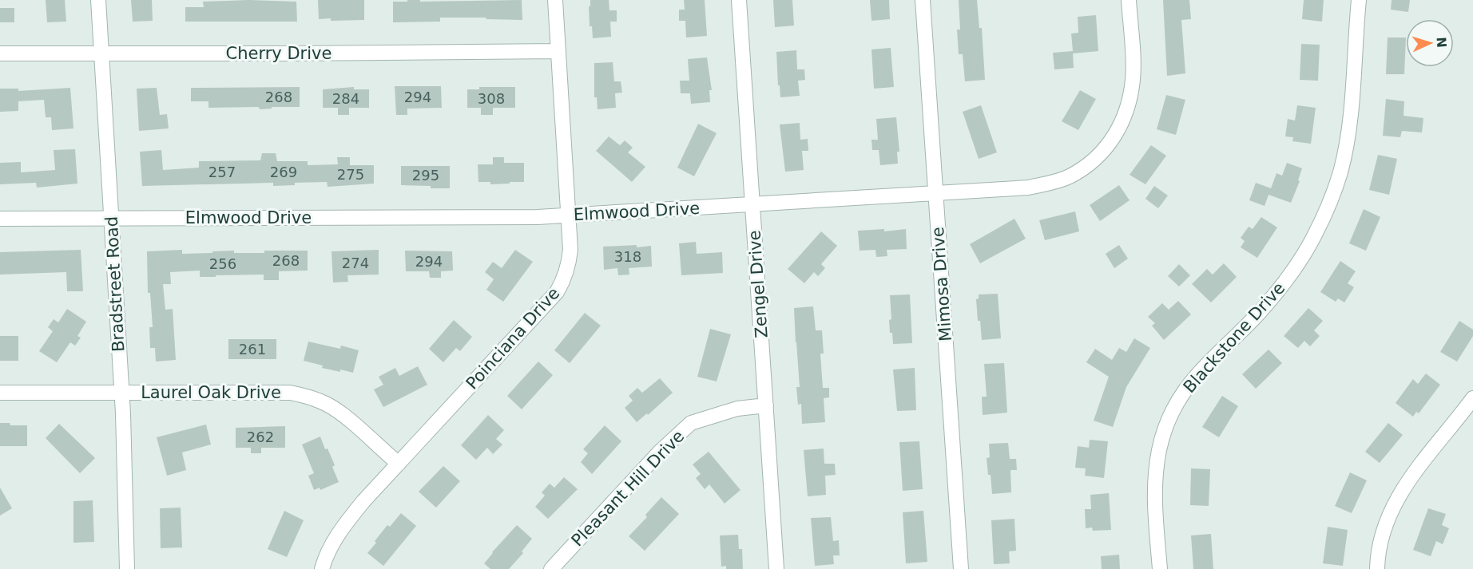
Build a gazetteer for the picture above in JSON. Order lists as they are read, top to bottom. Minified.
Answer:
{"streets":{"street":["Cherry Drive","Elmwood Drive","Bradstreet Road","Zengel Drive","Mimosa Drive","Blackstone Drive","Poinciana Drive","Laurel Oak Drive","Pleasant Hill Drive"]},"crossings":[["Cherry Drive","Bradstreet Road"],["Cherry Drive","Poinciana Drive"],["Elmwood Drive","Bradstreet Road"],["Elmwood Drive","Zengel Drive"],["Elmwood Drive","Mimosa Drive"],["Elmwood Drive","Poinciana Drive"],["Bradstreet Road","Laurel Oak Drive"],["Zengel Drive","Pleasant Hill Drive"],["Poinciana Drive","Laurel Oak Drive"]],"house_numbers":["268","294","284","308","257","269","275","295","318","268","294","274","256","261","262"],"north":"right"}
